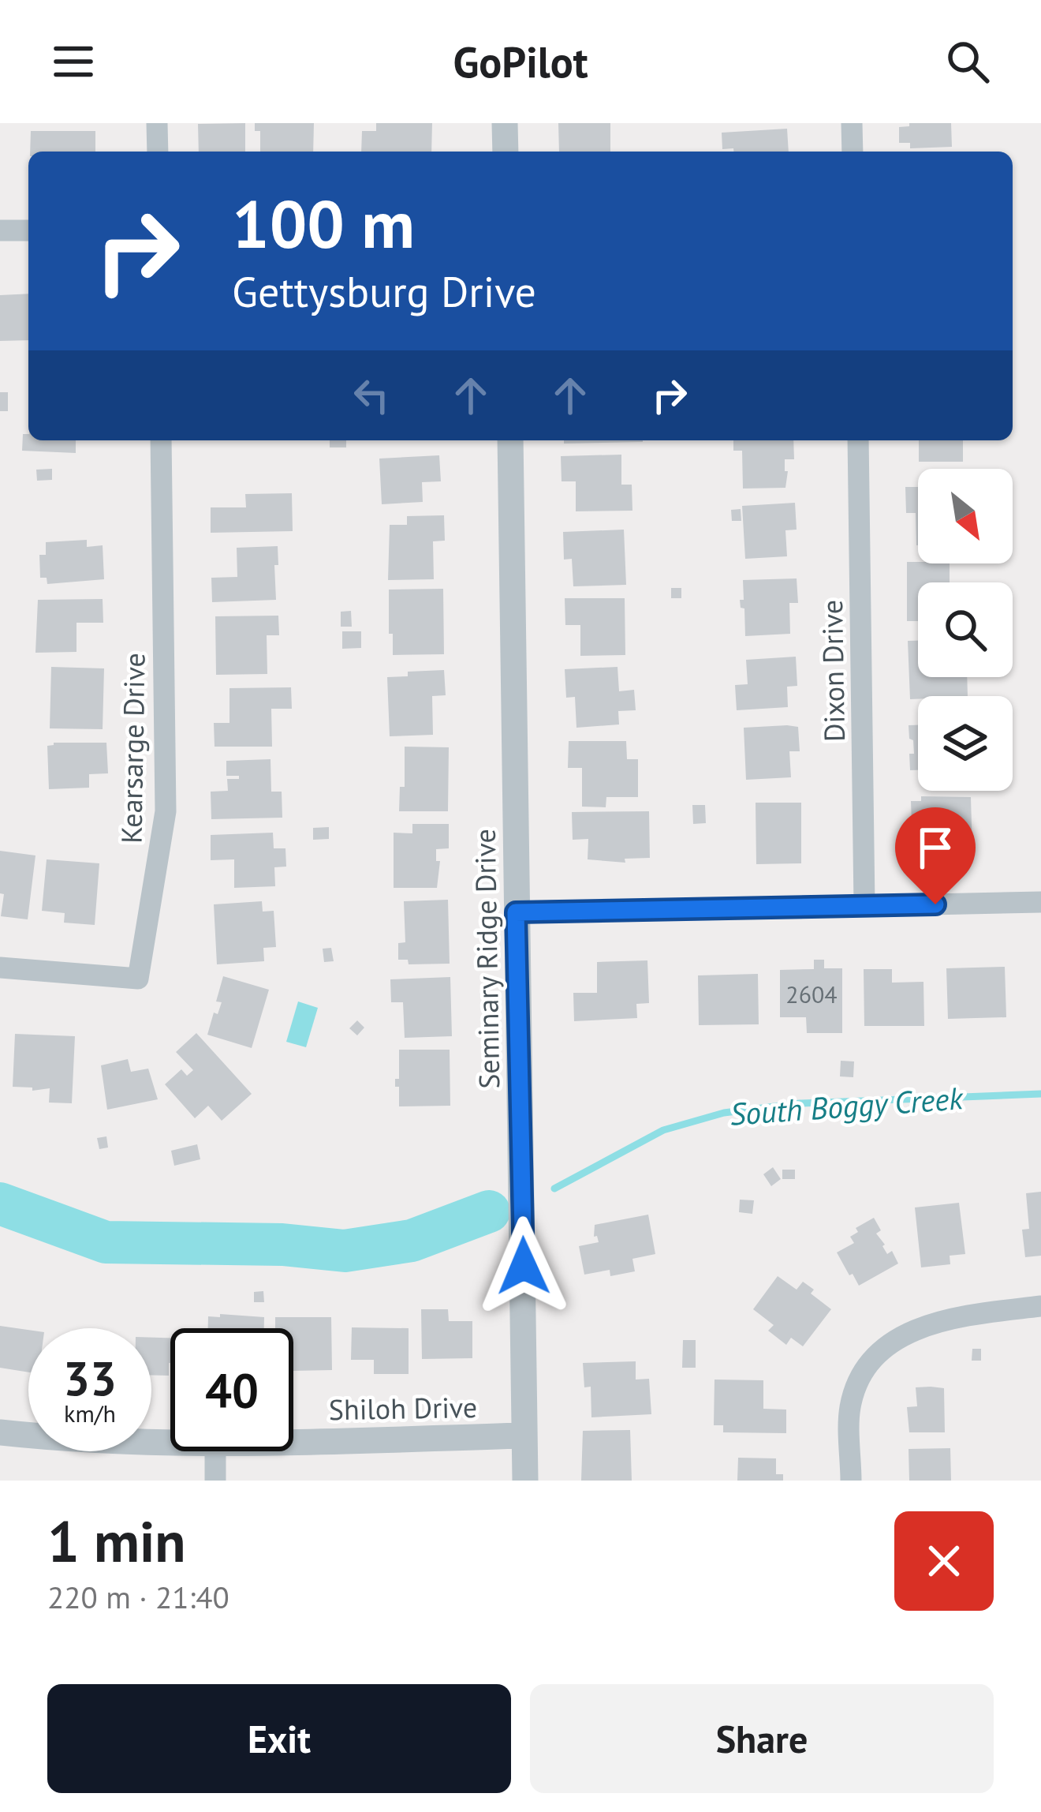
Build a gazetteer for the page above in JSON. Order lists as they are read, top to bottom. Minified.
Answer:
{"streets":{"street":["Dixon Drive","Kearsarge Drive","Seminary Ridge Drive","Shiloh Drive"]},"crossings":[["Seminary Ridge Drive","Shiloh Drive"]],"water":["South Boggy Creek"],"house_numbers":["2604"],"north":"bottom right","page":{"header":"GoPilot","turn":["100 m","Gettysburg Drive"],"speed":"33 km/h","limit":"40","heading":["1 min","220 m · 21:40"],"buttons":["Exit","Share"]}}
